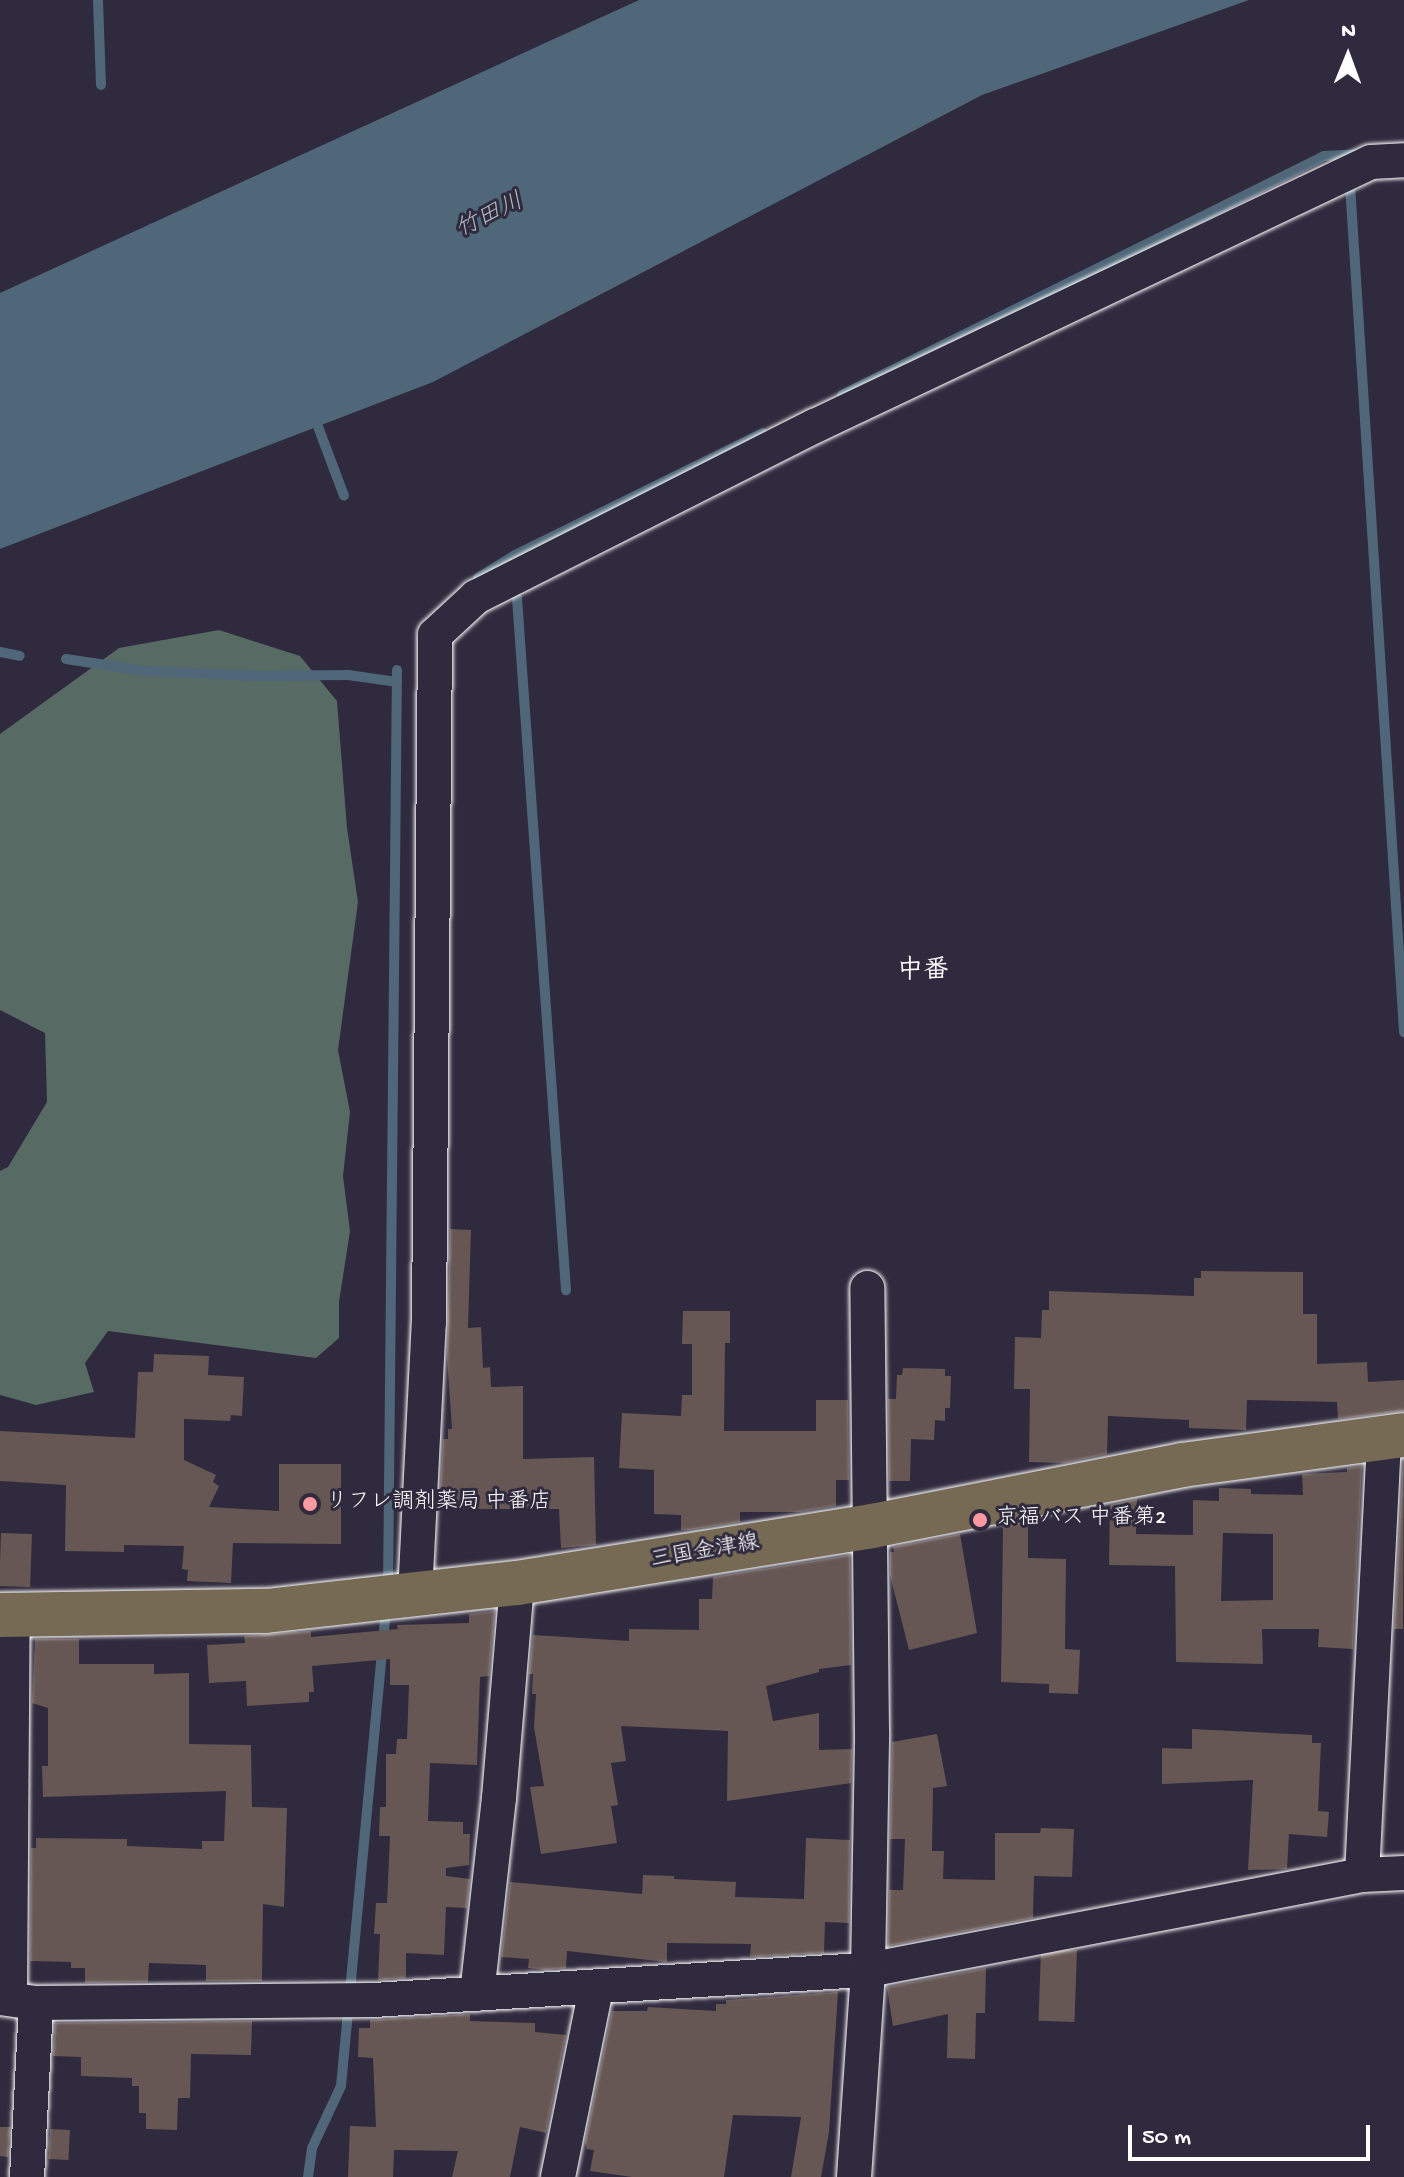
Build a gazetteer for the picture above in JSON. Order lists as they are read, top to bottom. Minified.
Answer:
{"streets":{"main road":["三国金津線"]},"districts":["中番"],"water":["竹田川"],"places":["リフレ調剤薬局 中番店","京福バス 中番第2"],"scale_bar":"50 m","north":"top"}
